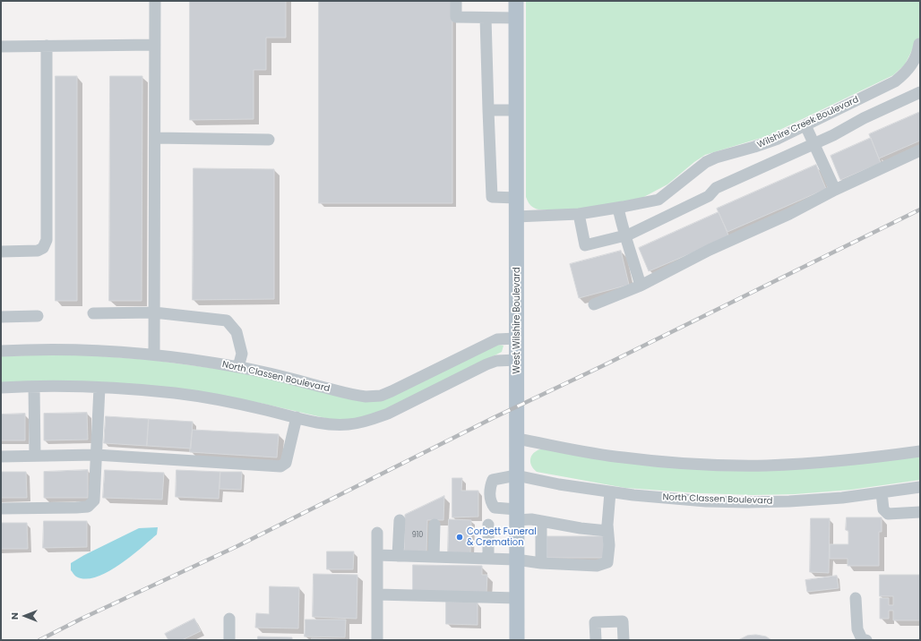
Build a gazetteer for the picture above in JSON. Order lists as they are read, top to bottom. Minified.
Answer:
{"streets":{"main road":["West Wilshire Boulevard"],"street":["Wilshire Creek Boulevard","North Classen Boulevard"]},"crossings":[["Wilshire Creek Boulevard","West Wilshire Boulevard"],["West Wilshire Boulevard","North Classen Boulevard"]],"places":["Corbett Funeral & Cremation"],"house_numbers":["910"],"north":"left"}
